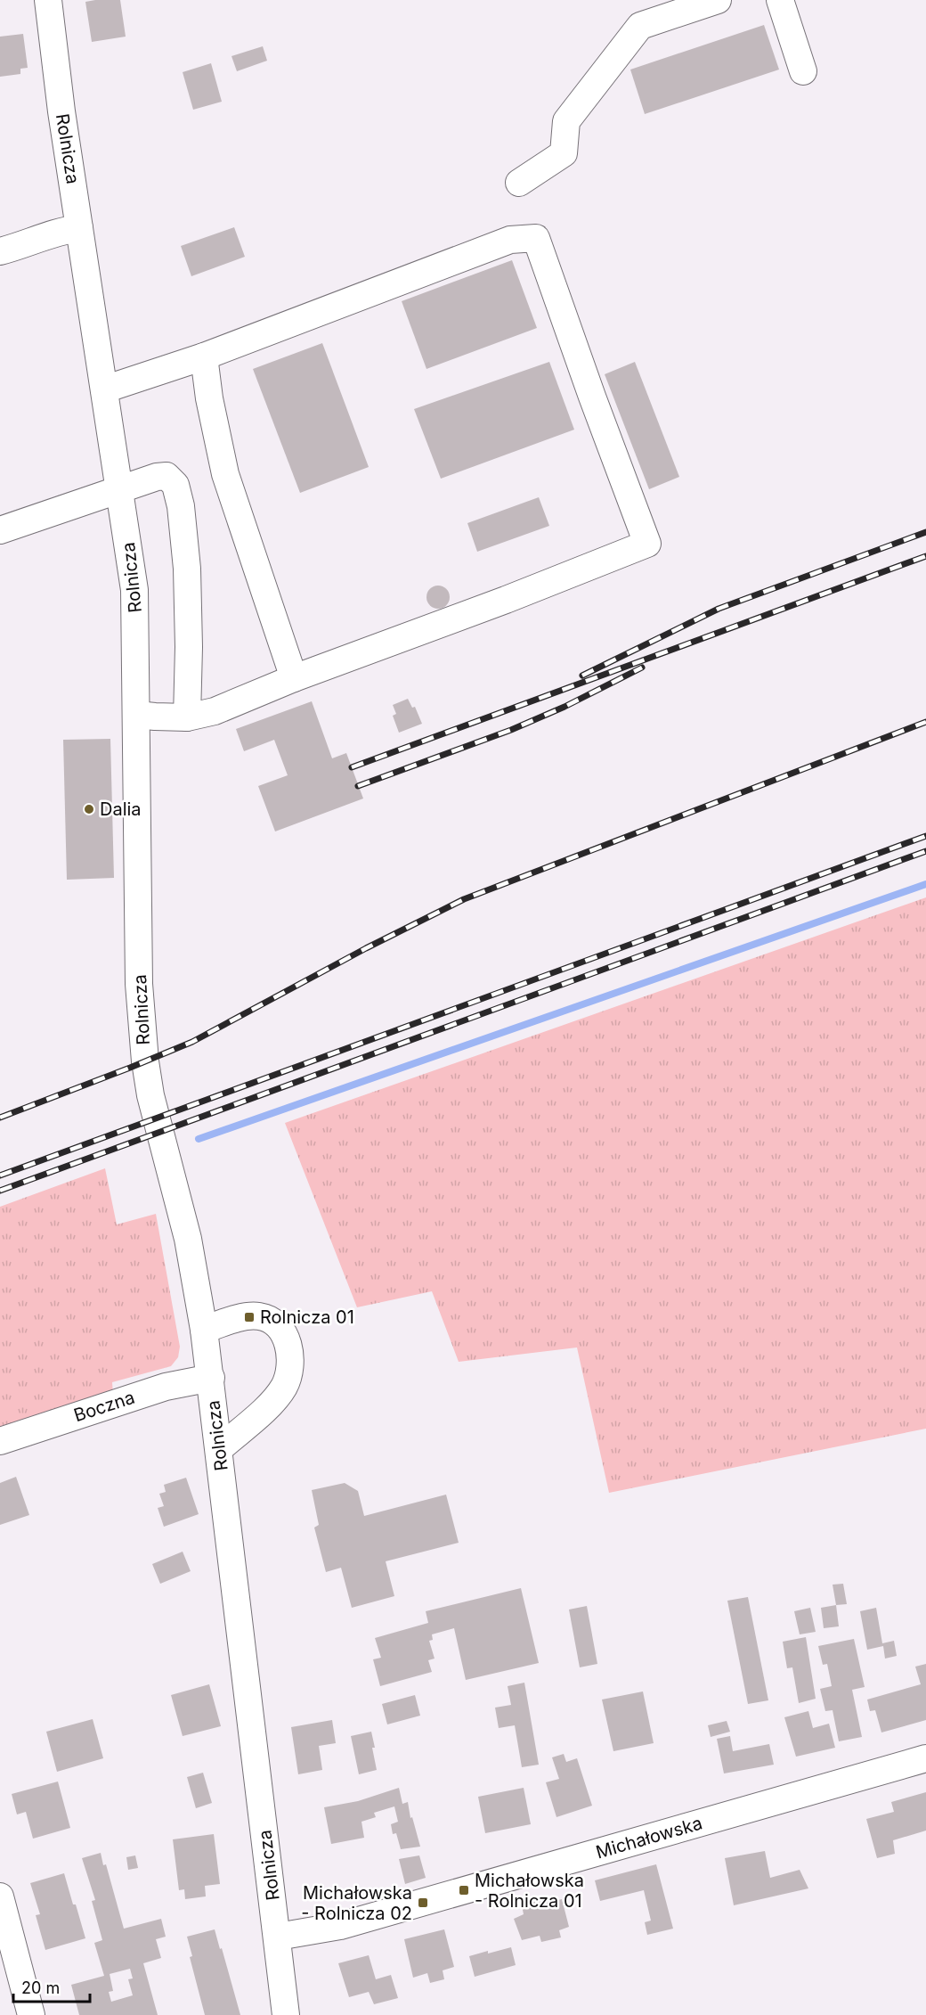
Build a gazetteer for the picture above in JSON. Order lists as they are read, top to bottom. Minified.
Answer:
{"streets":{"street":["Rolnicza","Boczna","Michałowska"]},"crossings":[["Rolnicza","Boczna"],["Rolnicza","Michałowska"]],"places":{"other":["Dalia"],"transit":["Rolnicza 01","Michałowska - Rolnicza 01","Michałowska - Rolnicza 02"]},"scale_bar":"20 m"}
